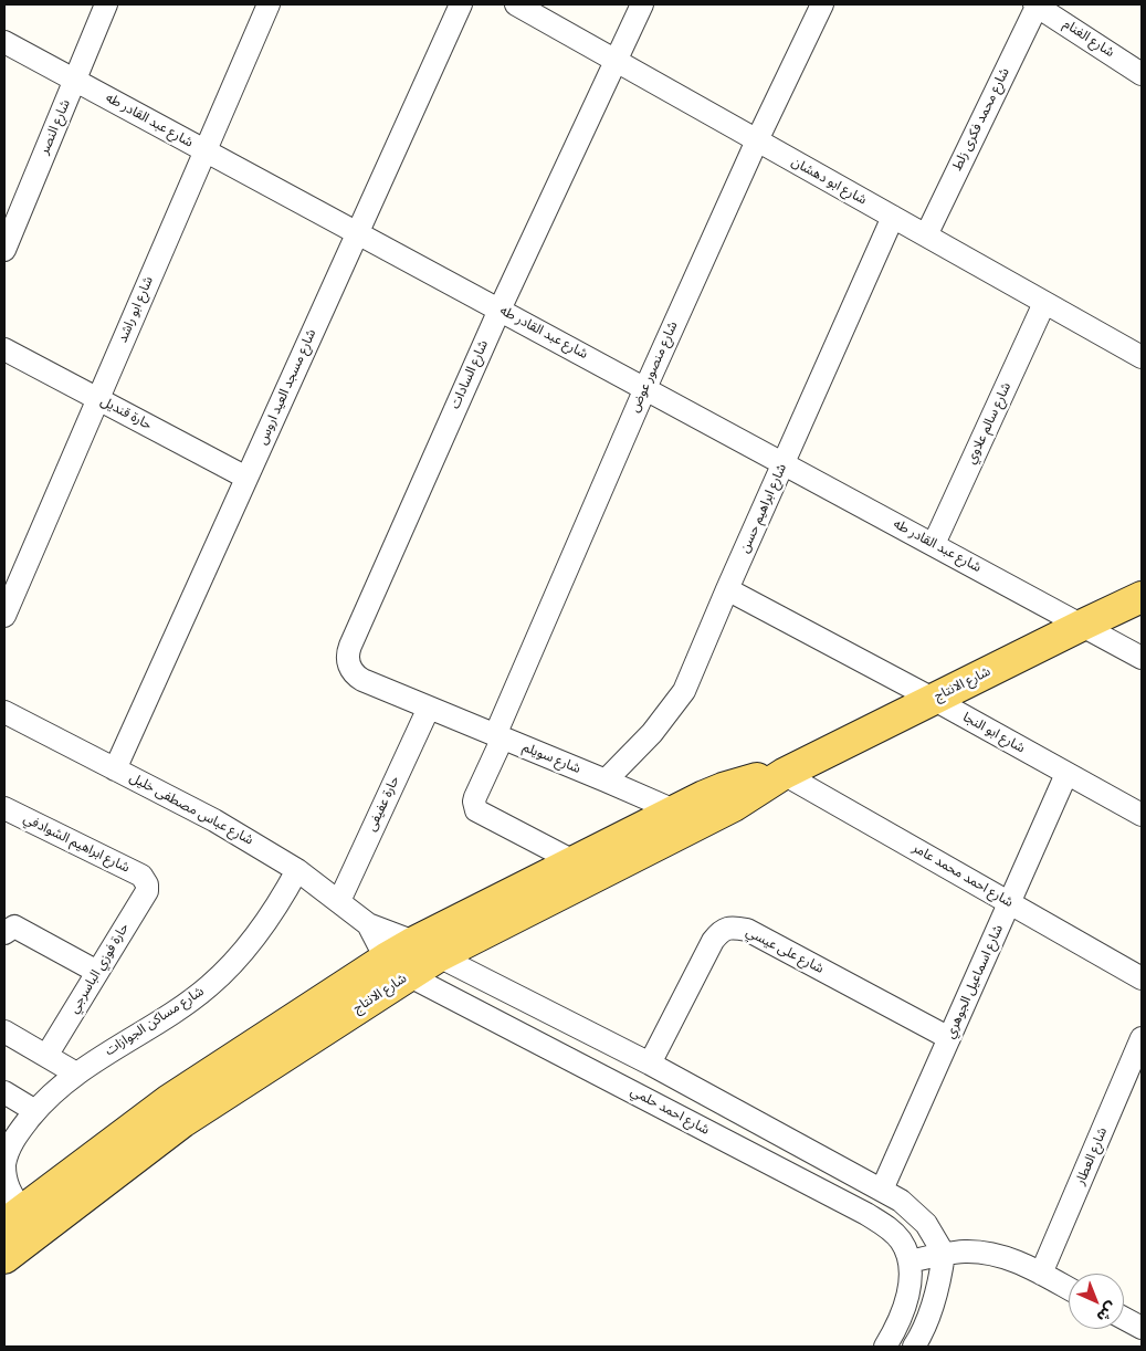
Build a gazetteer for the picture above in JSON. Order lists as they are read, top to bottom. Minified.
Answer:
{"streets":{"main road":["شارع الانتاج"],"street":["شارع الغنام","شارع محمد فكرى زلط","شارع عبد القادر طه","شارع النصر","شارع ابو دهشان","شارع ابو راشد","شارع منصور عوض","شارع السادات","شارع مسجد العيد اروس","حارة قنديل","شارع سالم علاوي","شارع ابراهيم حسن","شارع ابو النجا","شارع سويلم","حارة عفيفى","شارع عباس مصطفى خليل","شارع ابراهيم الشوادفي","شارع احمد محمد عامر","شارع على عيسي","حارة فوزي الباسرجي","شارع اسماعيل الجوهري","شارع مساكن الجوازات","شارع احمد حلمي","شارع العطار"]},"crossings":[["شارع الغنام","شارع محمد فكرى زلط"],["شارع محمد فكرى زلط","شارع ابو دهشان"],["شارع عبد القادر طه","شارع النصر"],["شارع عبد القادر طه","شارع ابو راشد"],["شارع عبد القادر طه","شارع منصور عوض"],["شارع عبد القادر طه","شارع السادات"],["شارع عبد القادر طه","شارع مسجد العيد اروس"],["شارع عبد القادر طه","شارع سالم علاوي"],["شارع عبد القادر طه","شارع ابراهيم حسن"],["شارع عبد القادر طه","شارع الانتاج"],["شارع ابو دهشان","شارع منصور عوض"],["شارع ابو دهشان","شارع السادات"],["شارع ابو دهشان","شارع سالم علاوي"],["شارع ابو دهشان","شارع ابراهيم حسن"],["شارع ابو راشد","حارة قنديل"],["شارع منصور عوض","شارع الانتاج"],["شارع منصور عوض","شارع سويلم"],["شارع السادات","شارع سويلم"],["شارع السادات","حارة عفيفى"],["شارع مسجد العيد اروس","حارة قنديل"],["شارع مسجد العيد اروس","شارع عباس مصطفى خليل"],["شارع ابراهيم حسن","شارع ابو النجا"],["شارع ابراهيم حسن","شارع سويلم"],["شارع الانتاج","شارع ابو النجا"],["شارع الانتاج","شارع سويلم"],["شارع الانتاج","شارع عباس مصطفى خليل"],["شارع الانتاج","شارع احمد محمد عامر"],["شارع الانتاج","شارع مساكن الجوازات"],["شارع الانتاج","شارع احمد حلمي"],["شارع ابو النجا","شارع اسماعيل الجوهري"],["شارع سويلم","حارة عفيفى"],["حارة عفيفى","شارع عباس مصطفى خليل"],["شارع عباس مصطفى خليل","شارع مساكن الجوازات"],["شارع عباس مصطفى خليل","شارع احمد حلمي"],["شارع ابراهيم الشوادفي","حارة فوزي الباسرجي"],["شارع احمد محمد عامر","شارع اسماعيل الجوهري"],["شارع على عيسي","شارع اسماعيل الجوهري"]],"north":"bottom right"}
